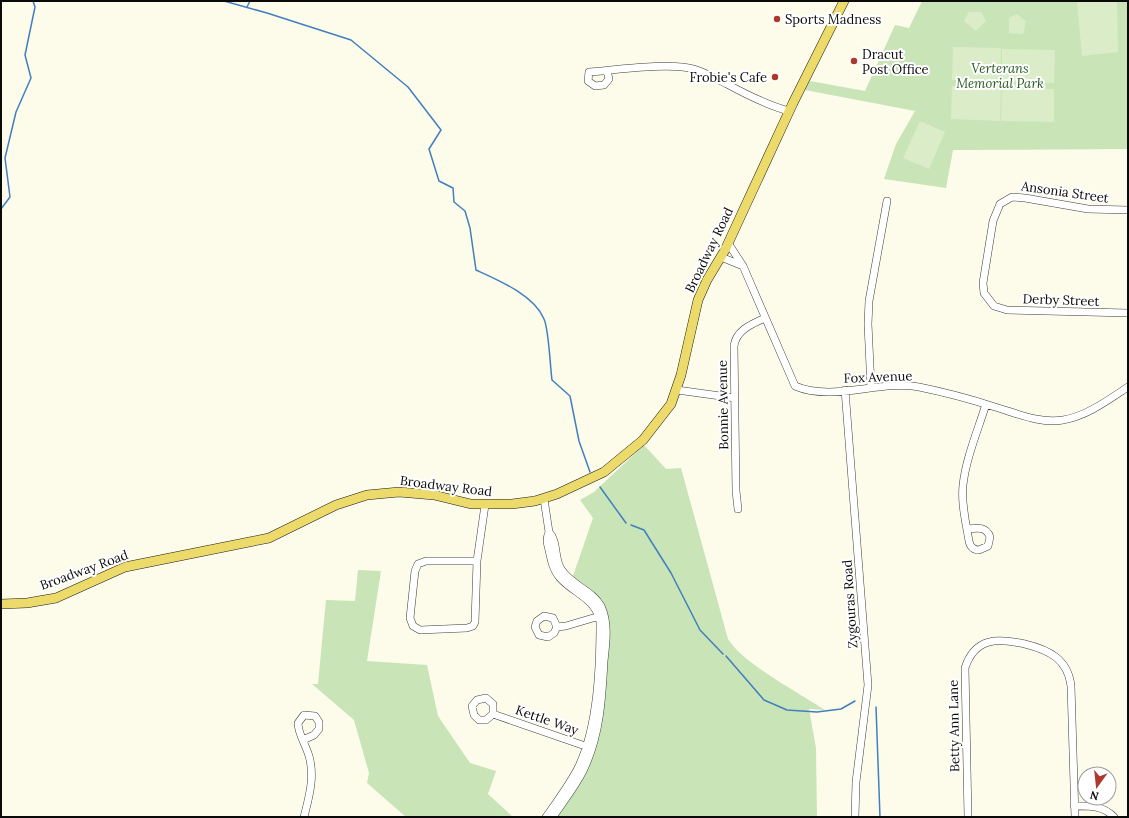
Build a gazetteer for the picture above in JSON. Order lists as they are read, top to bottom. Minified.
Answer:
{"streets":{"main road":["Broadway Road"],"street":["Ansonia Street","Derby Street","Fox Avenue","Bonnie Avenue","Zygouras Road","Kettle Way","Betty Ann Lane"]},"crossings":[["Ansonia Street","Derby Street"],["Broadway Road","Fox Avenue"],["Fox Avenue","Bonnie Avenue"],["Fox Avenue","Zygouras Road"]],"parks":["Verterans Memorial Park"],"places":["Sports Madness","Dracut Post Office","Frobie's Cafe"],"north":"bottom"}
